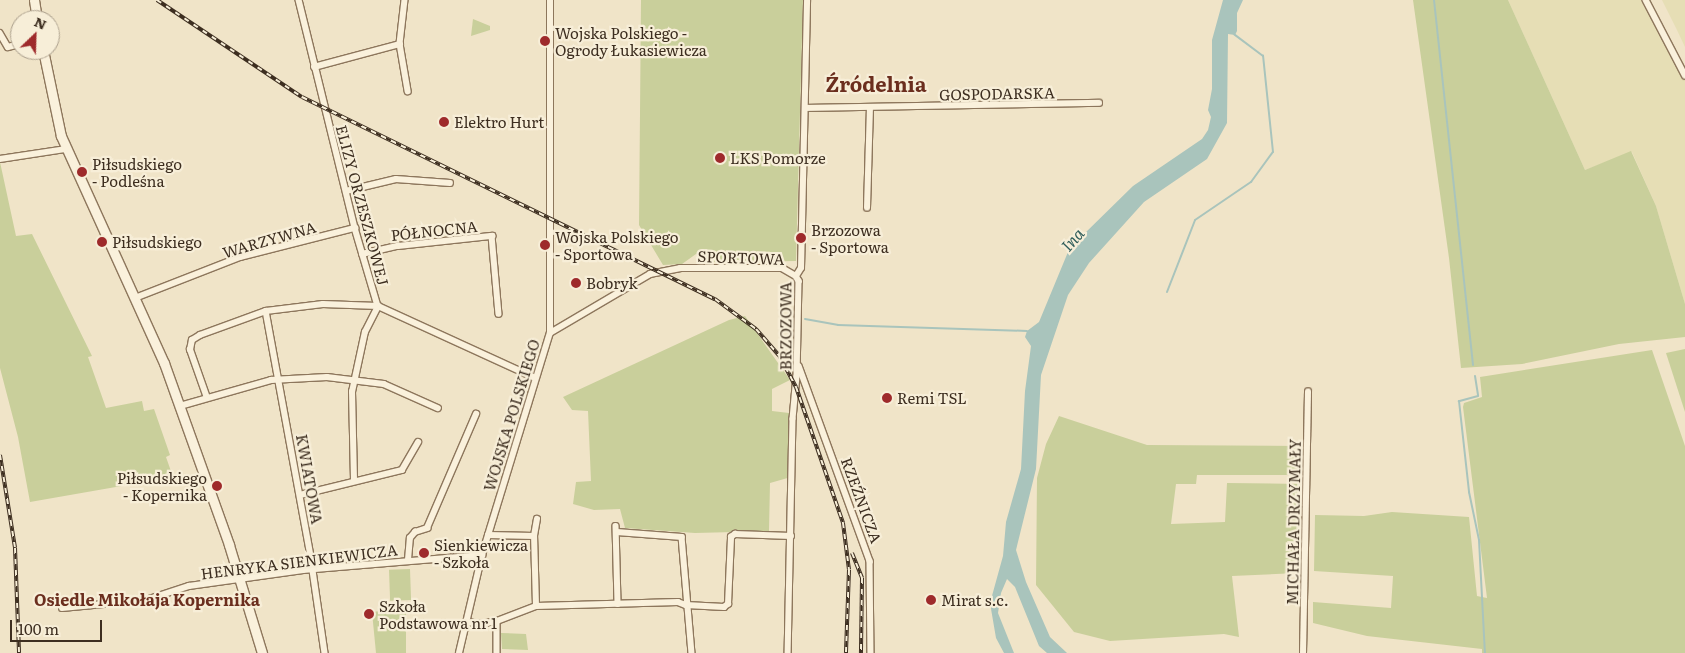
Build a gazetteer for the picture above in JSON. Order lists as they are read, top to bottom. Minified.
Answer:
{"streets":{"street":["GOSPODARSKA","ELIZY ORZESZKOWEJ","PÓŁNOCNA","WARZYWNA","SPORTOWA","BRZOZOWA","WOJSKA POLSKIEGO","KWIATOWA","RZEŹNICZA","MICHAŁA DRZYMAŁY","HENRYKA SIENKIEWICZA"]},"crossings":[["GOSPODARSKA","BRZOZOWA"],["ELIZY ORZESZKOWEJ","PÓŁNOCNA"],["ELIZY ORZESZKOWEJ","WARZYWNA"],["ELIZY ORZESZKOWEJ","WOJSKA POLSKIEGO"],["SPORTOWA","BRZOZOWA"],["SPORTOWA","WOJSKA POLSKIEGO"],["BRZOZOWA","RZEŹNICZA"],["WOJSKA POLSKIEGO","HENRYKA SIENKIEWICZA"],["KWIATOWA","HENRYKA SIENKIEWICZA"]],"districts":["Źródelnia","Osiedle Mikołaja Kopernika"],"water":["Ina"],"places":["Wojska Polskiego - Ogrody Łukasiewicza","Elektro Hurt","LKS Pomorze","Piłsudskiego - Podleśna","Brzozowa - Sportowa","Piłsudskiego","Wojska Polskiego - Sportowa","Bobryk","Remi TSL","Piłsudskiego - Kopernika","Sienkiewicza - Szkoła","Mirat s.c.","Szkoła Podstawowa nr 1"],"scale_bar":"100 m","north":"top right"}
